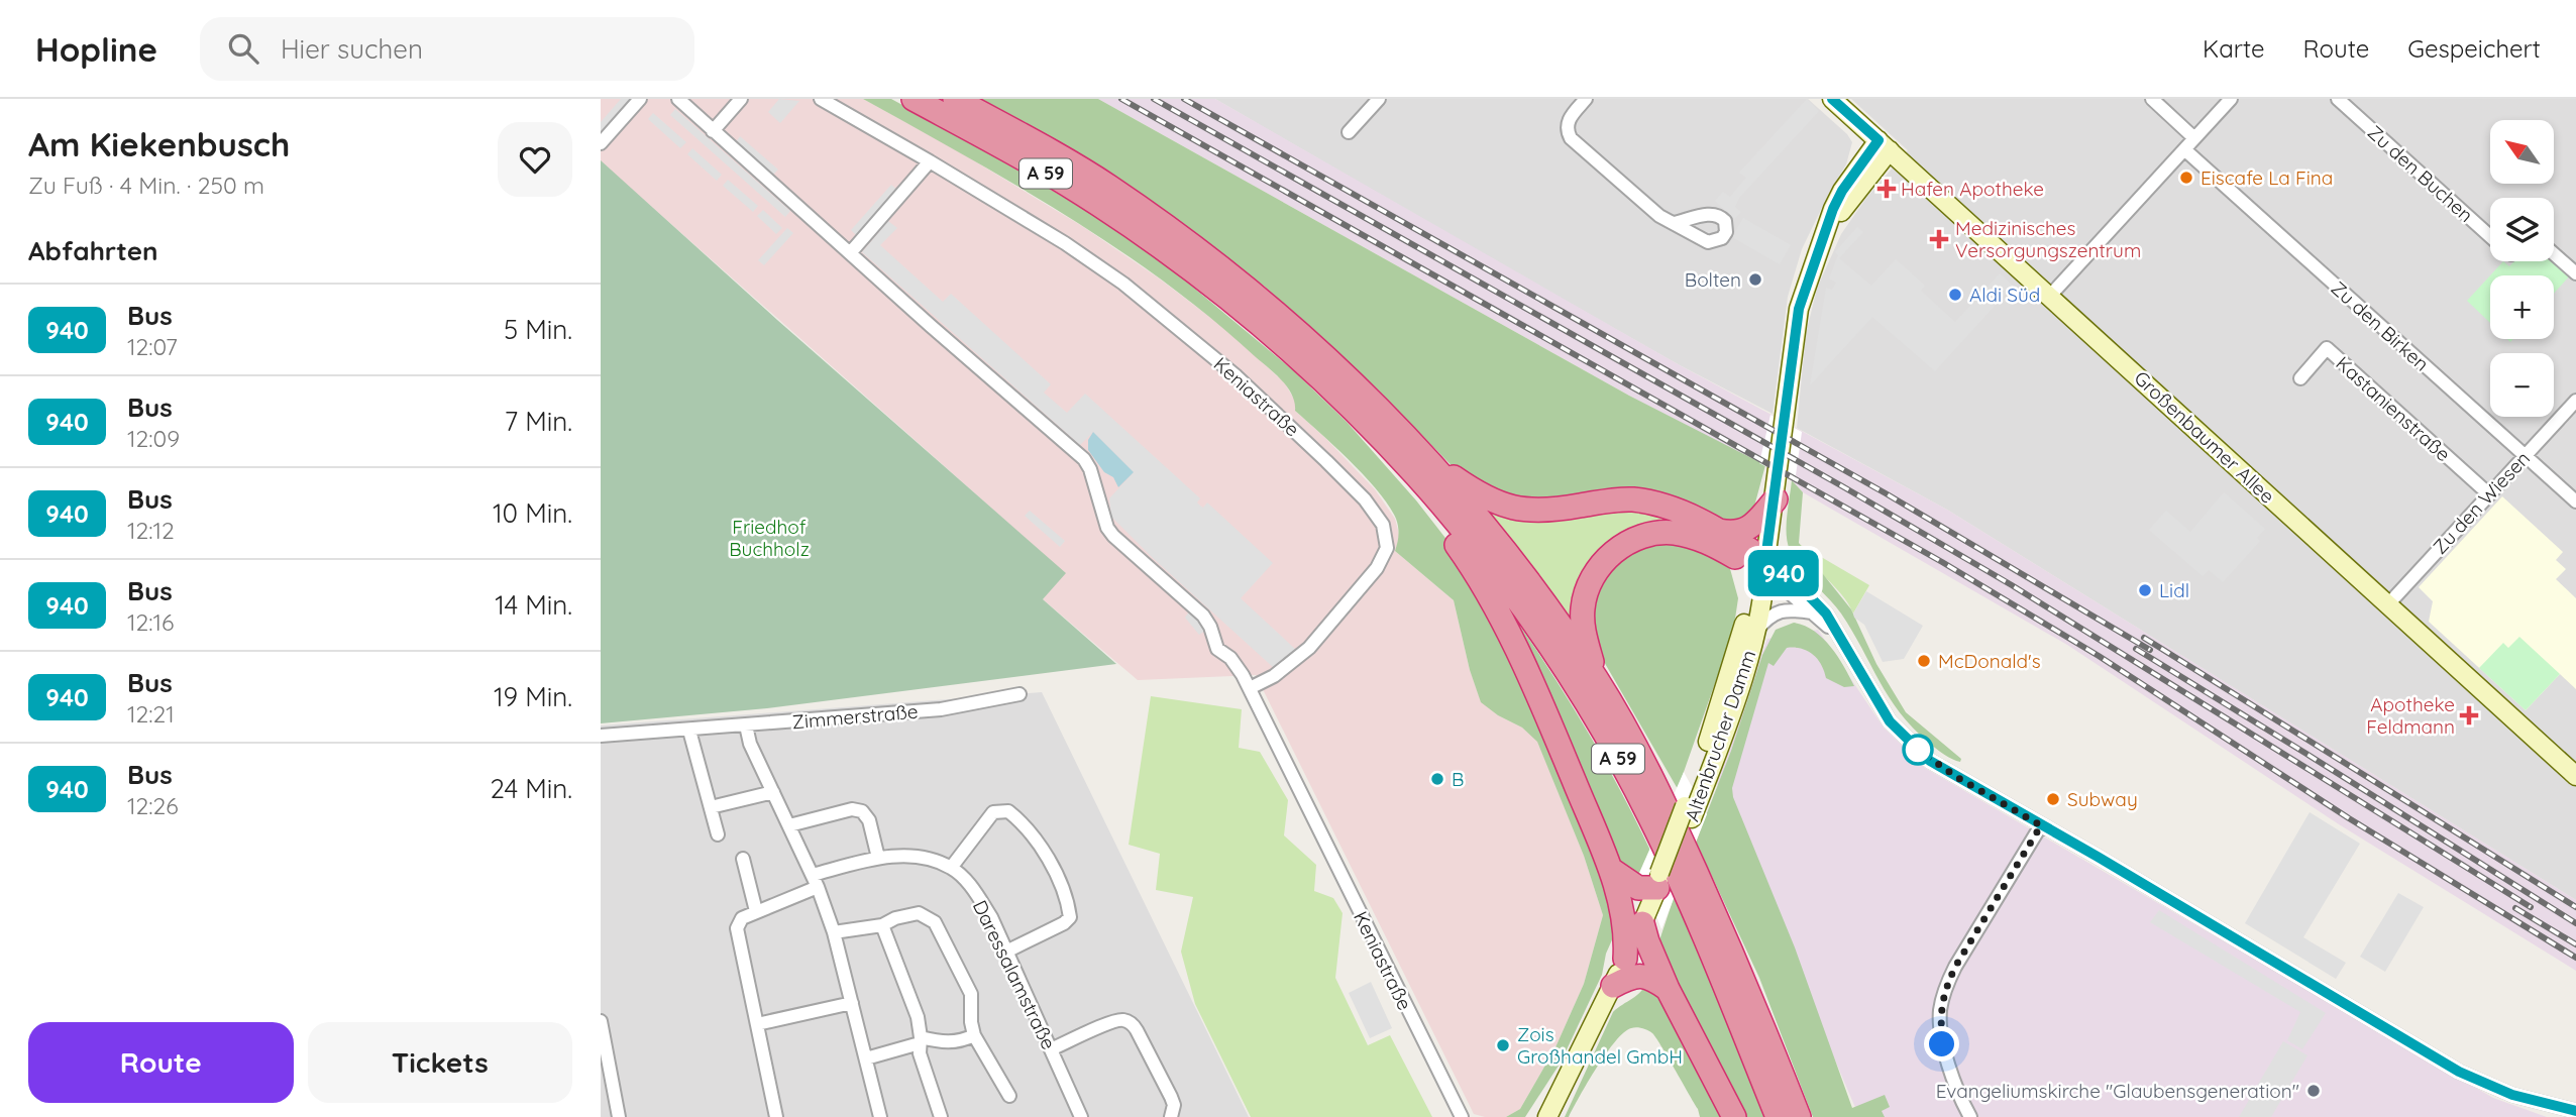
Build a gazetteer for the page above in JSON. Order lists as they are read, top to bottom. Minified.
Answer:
{"streets":{"highway":["A 59"],"main road":["Großenbaumer Allee","Altenbrucher Damm"],"street":["Zu den Buchen","Zu den Birken","Keniastraße","Kastanienstraße","Zu den Wiesen","Zimmerstraße","Daressalamstraße"]},"crossings":[["Zu den Birken","Zu den Wiesen"],["Kastanienstraße","Zu den Wiesen"],["Großenbaumer Allee","Zu den Wiesen"],["Großenbaumer Allee","Altenbrucher Damm"]],"parks":["Friedhof Buchholz"],"places":{"other":["Eiscafe La Fina","Bolten","Aldi Süd","Lidl","McDonald's","B","Subway","Zois Großhandel GmbH","Evangeliumskirche \"Glaubensgeneration\""],"health":["Hafen Apotheke","Medizinisches Versorgungszentrum","Apotheke Feldmann"]},"lines":["bus line 940"],"north":"top left","page":{"header":"Hopline","search":"Hier suchen","nav":["Karte","Route","Gespeichert"],"heading":[["Am Kiekenbusch","Zu Fuß · 4 Min. · 250 m"],"Abfahrten"],"on_map":"940","map_buttons":["+","−"],"list":[{"mark":"940","name":"Bus","note":"12:07","value":"5 Min."},{"mark":"940","name":"Bus","note":"12:09","value":"7 Min."},{"mark":"940","name":"Bus","note":"12:12","value":"10 Min."},{"mark":"940","name":"Bus","note":"12:16","value":"14 Min."},{"mark":"940","name":"Bus","note":"12:21","value":"19 Min."},{"mark":"940","name":"Bus","note":"12:26","value":"24 Min."}],"buttons":["Route","Tickets"]}}
